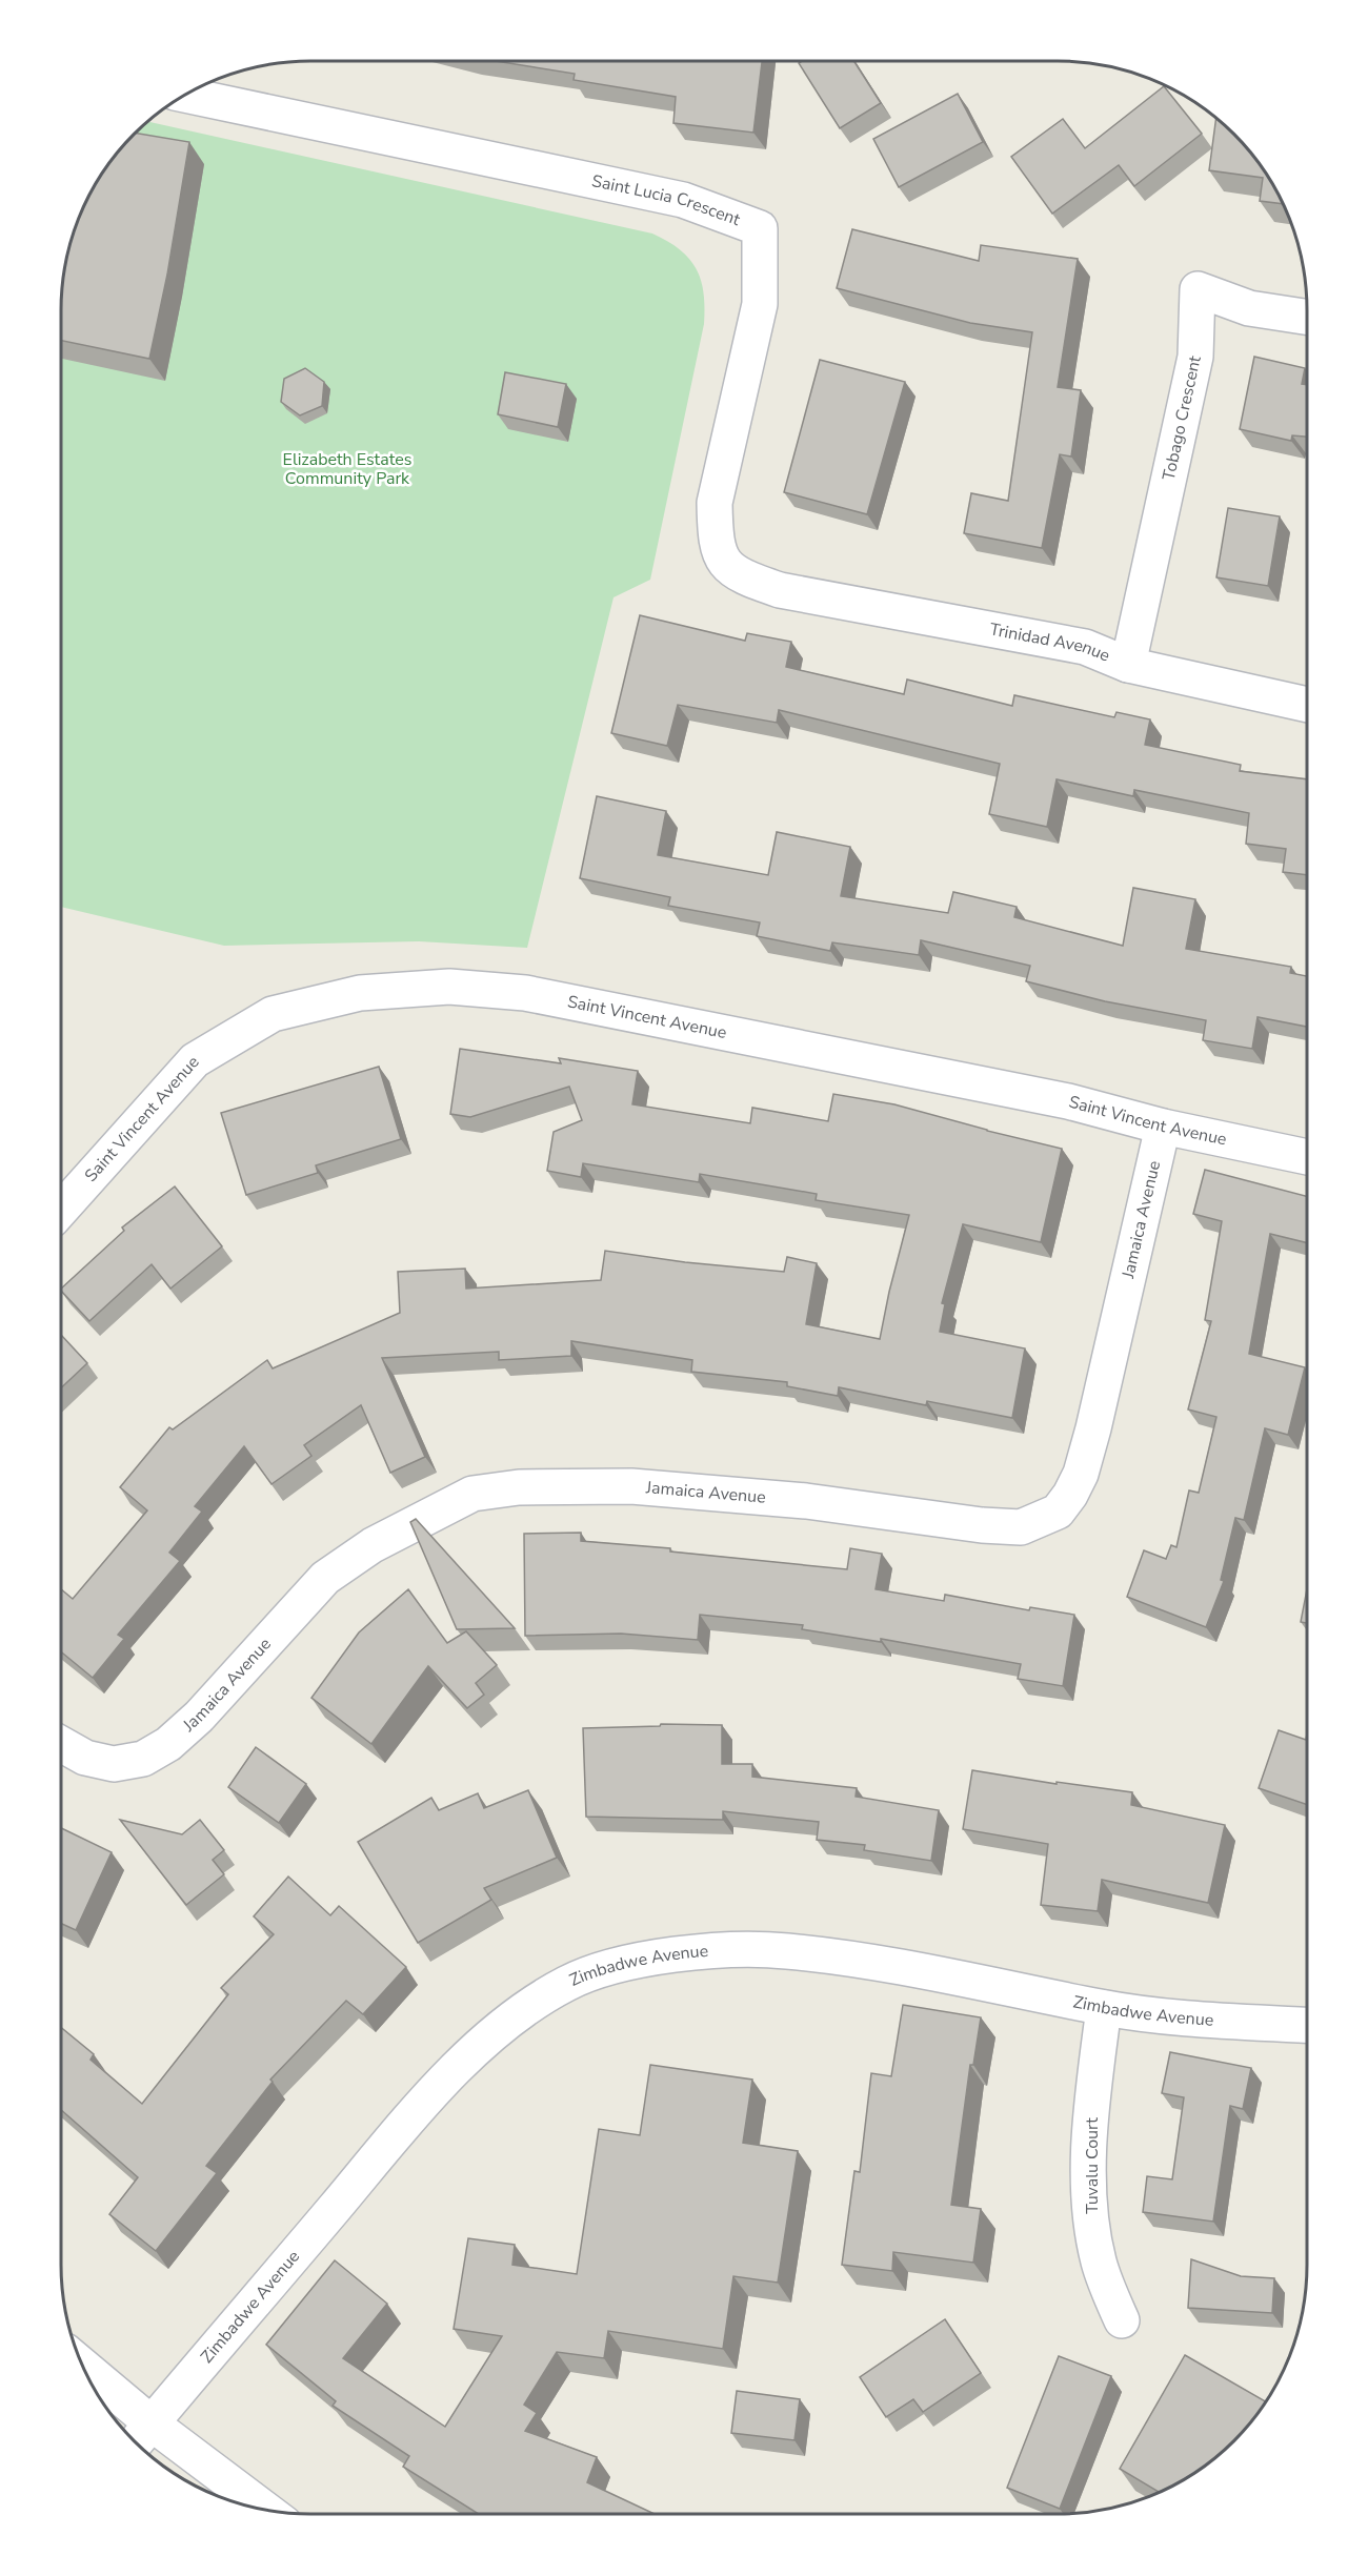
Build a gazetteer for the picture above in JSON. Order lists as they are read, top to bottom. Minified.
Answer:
{"streets":{"street":["Saint Lucia Crescent","Tobago Crescent","Trinidad Avenue","Saint Vincent Avenue","Jamaica Avenue","Zimbadwe Avenue","Tuvalu Court"]},"crossings":[["Saint Lucia Crescent","Trinidad Avenue"],["Tobago Crescent","Trinidad Avenue"],["Saint Vincent Avenue","Jamaica Avenue"],["Zimbadwe Avenue","Tuvalu Court"]],"parks":["Elizabeth Estates Community Park"]}
